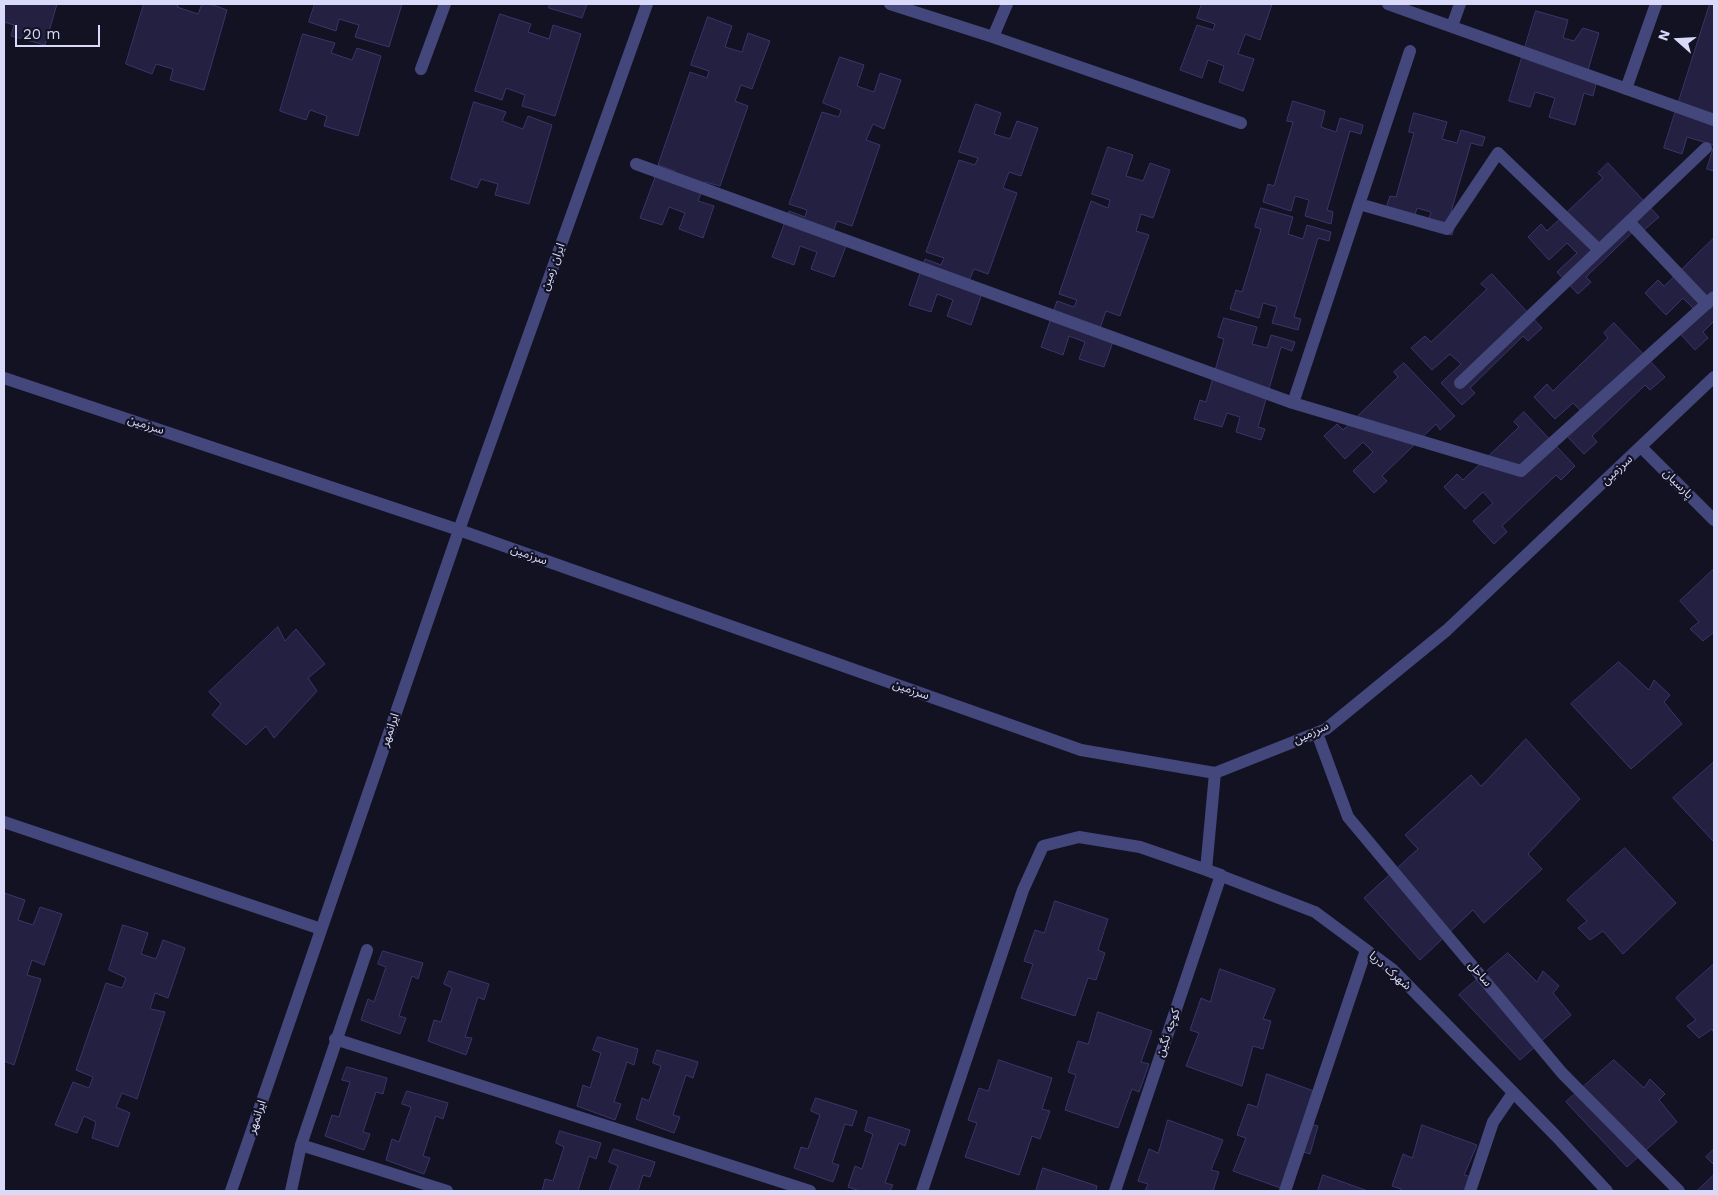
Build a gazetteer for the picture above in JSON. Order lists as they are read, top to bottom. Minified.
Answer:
{"streets":{"street":["ایران زمین","سرزمین","پارسیان","ایرانمهر","شهرک دریا","ساحل","کوچه نگین"]},"crossings":[["ایران زمین","سرزمین"],["ایران زمین","ایرانمهر"],["سرزمین","پارسیان"],["سرزمین","ایرانمهر"],["سرزمین","شهرک دریا"],["سرزمین","ساحل"],["شهرک دریا","کوچه نگین"]],"scale_bar":"20 m","north":"left"}
